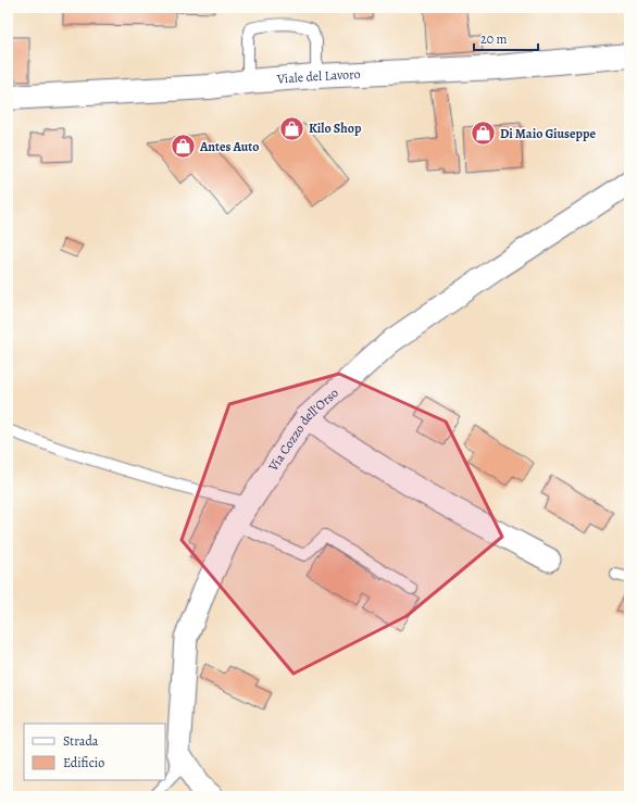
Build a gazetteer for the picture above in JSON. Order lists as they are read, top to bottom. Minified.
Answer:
{"streets":{"main road":["Viale del Lavoro"],"street":["Via Cozzo dell'Orso"]},"places":{"shop":["Kilo Shop","Di Maio Giuseppe","Antes Auto"]},"legend":["Strada","Edificio"],"scale_bar":"20 m"}
